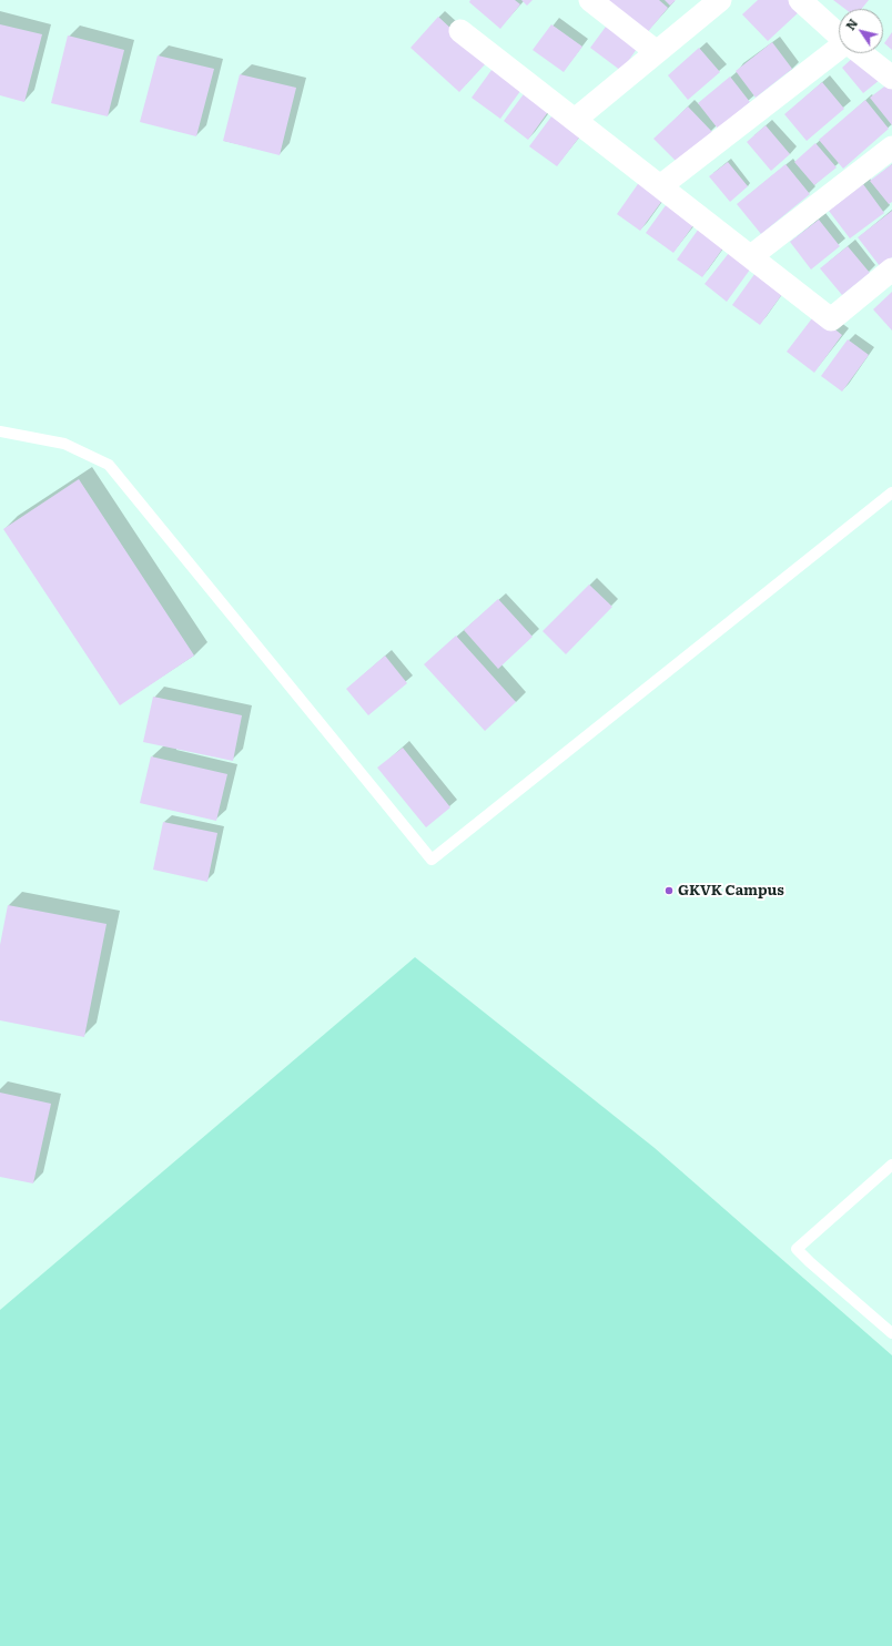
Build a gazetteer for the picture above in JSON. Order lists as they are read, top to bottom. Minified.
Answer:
{"places":["GKVK Campus"],"north":"top left"}
